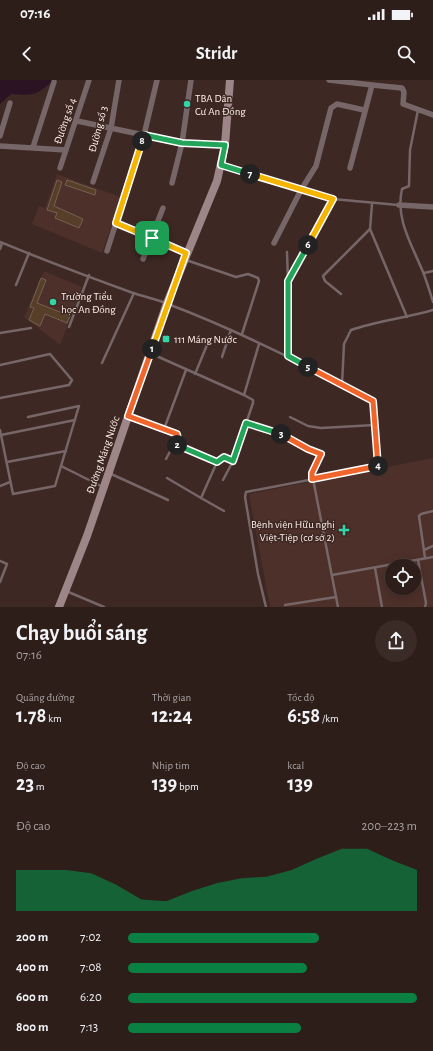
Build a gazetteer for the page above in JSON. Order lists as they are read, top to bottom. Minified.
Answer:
{"streets":{"main road":["Đường Máng Nước"],"street":["Đường số 4","Đường số 3"]},"places":{"other":["TBA Dân Cư An Đồng","Trường Tiểu học An Đồng"],"transit":["111 Máng Nước"],"health":["Bệnh viện Hữu nghị Việt-Tiệp (cơ sở 2)"]},"page":{"status":"07:16","header":"Stridr","pins":["8","7","6","1","5","3","2","4"],"heading":["Chạy buổi sáng","07:16"],"stats":[["Quãng đường","1.78 km"],["Thời gian","12:24"],["Tốc độ","6:58 /km"],["Độ cao","23 m"],["Nhịp tim","139 bpm"],["kcal","139"]],"chart":["Độ cao","200–223 m"],"list":[{"name":"200 m","note":"7:02"},{"name":"400 m","note":"7:08"},{"name":"600 m","note":"6:20"},{"name":"800 m","note":"7:13"}]}}
